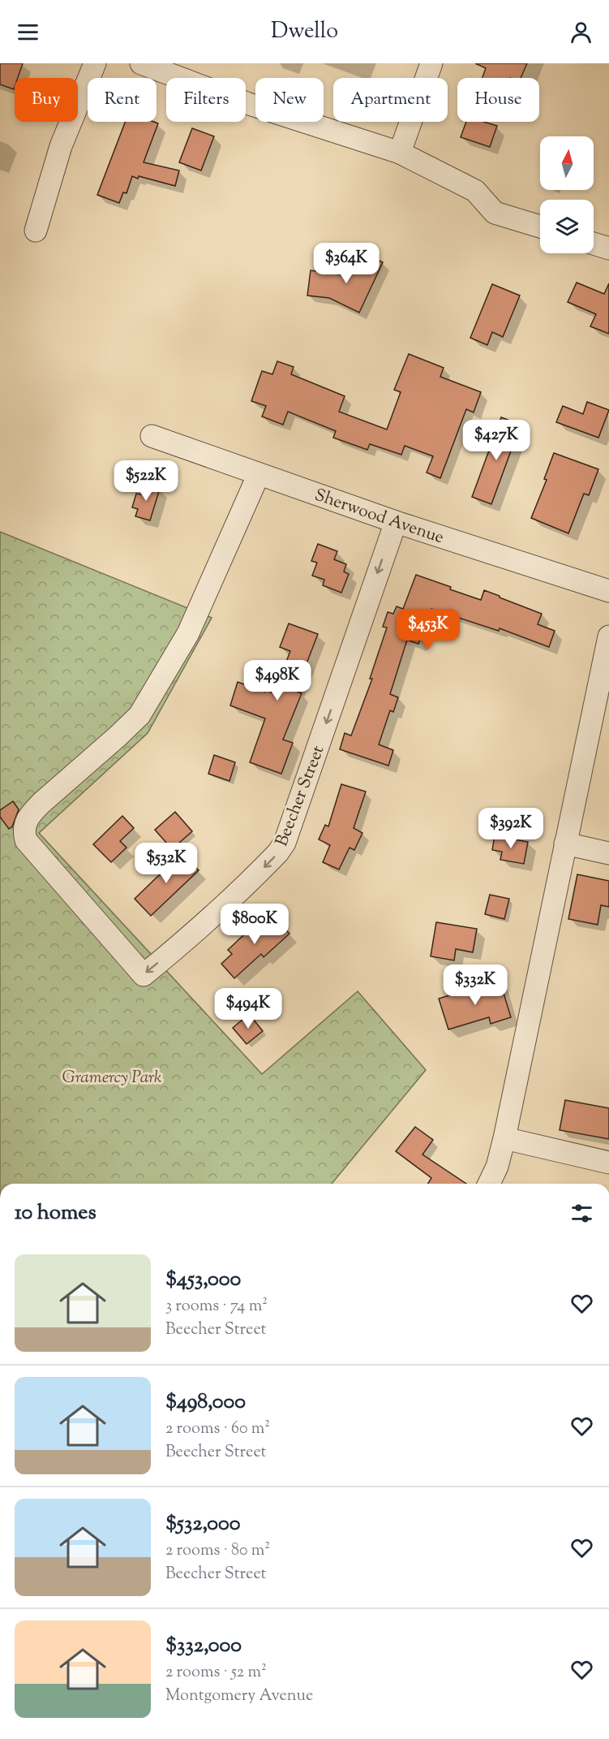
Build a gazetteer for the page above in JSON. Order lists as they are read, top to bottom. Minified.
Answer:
{"streets":{"street":["Sherwood Avenue","Beecher Street"]},"crossings":[["Sherwood Avenue","Beecher Street"]],"parks":["Gramercy Park"],"north":"top","page":{"header":"Dwello","chip":["Buy","Rent","Filters","New","Apartment","House"],"price":["$364K","$427K","$522K","$453K","$498K","$392K","$532K","$800K","$332K","$494K"],"heading":"10 homes","list":[{"name":"$453,000","note":"3 rooms · 74 m² · Beecher Street"},{"name":"$498,000","note":"2 rooms · 60 m² · Beecher Street"},{"name":"$532,000","note":"2 rooms · 80 m² · Beecher Street"},{"name":"$332,000","note":"2 rooms · 52 m² · Montgomery Avenue"}]}}
